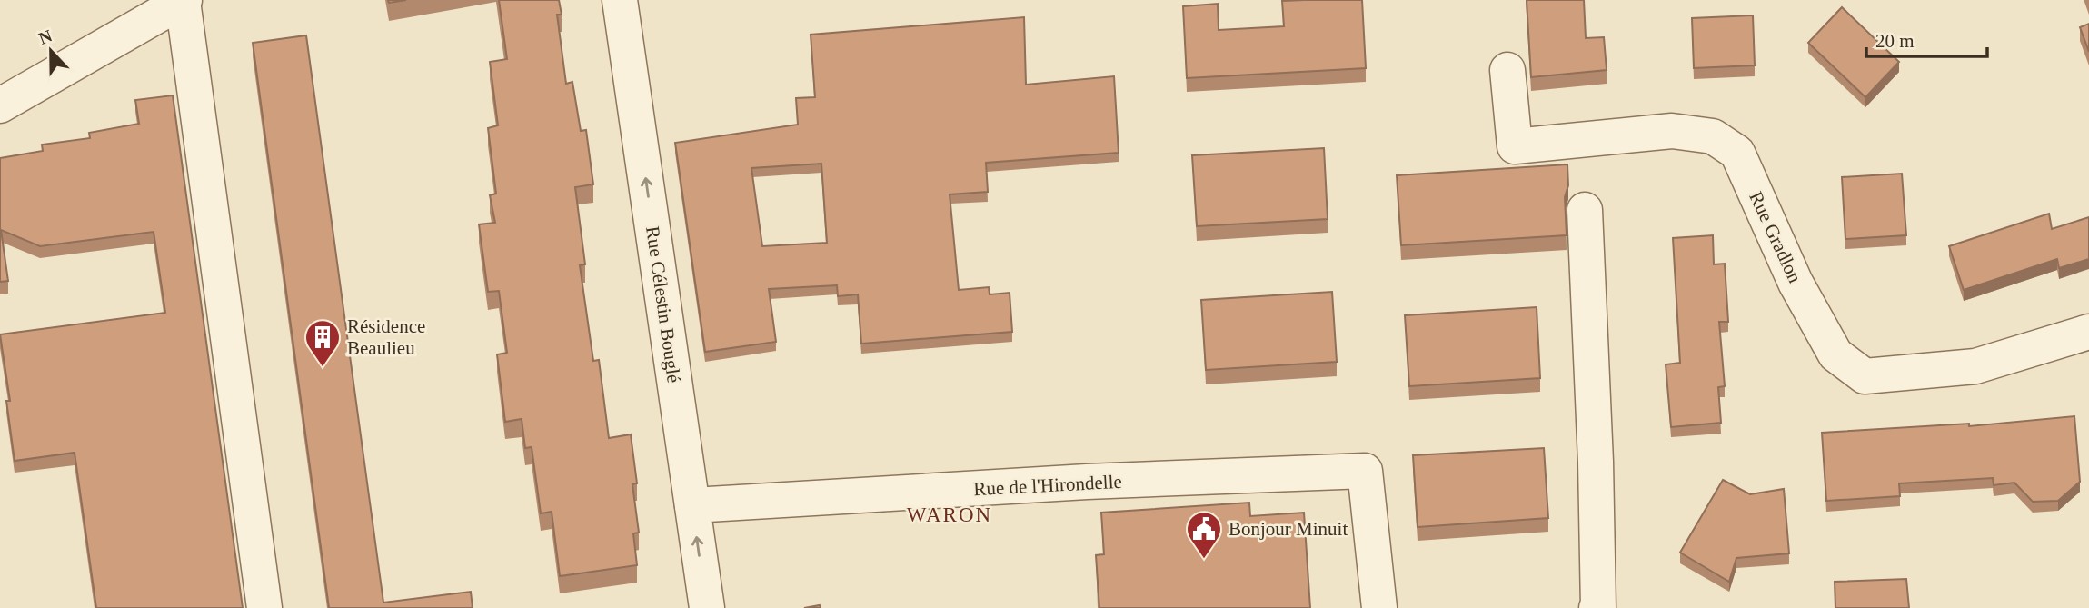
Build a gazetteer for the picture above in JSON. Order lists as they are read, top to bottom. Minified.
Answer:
{"streets":{"street":["Rue Gradlon","Rue Célestin Bouglé","Rue de l'Hirondelle"]},"crossings":[["Rue Célestin Bouglé","Rue de l'Hirondelle"]],"one_way":["Rue Célestin Bouglé"],"districts":["WARON"],"places":{"building":["Résidence Beaulieu"],"public building":["Bonjour Minuit"]},"scale_bar":"20 m","north":"top"}
